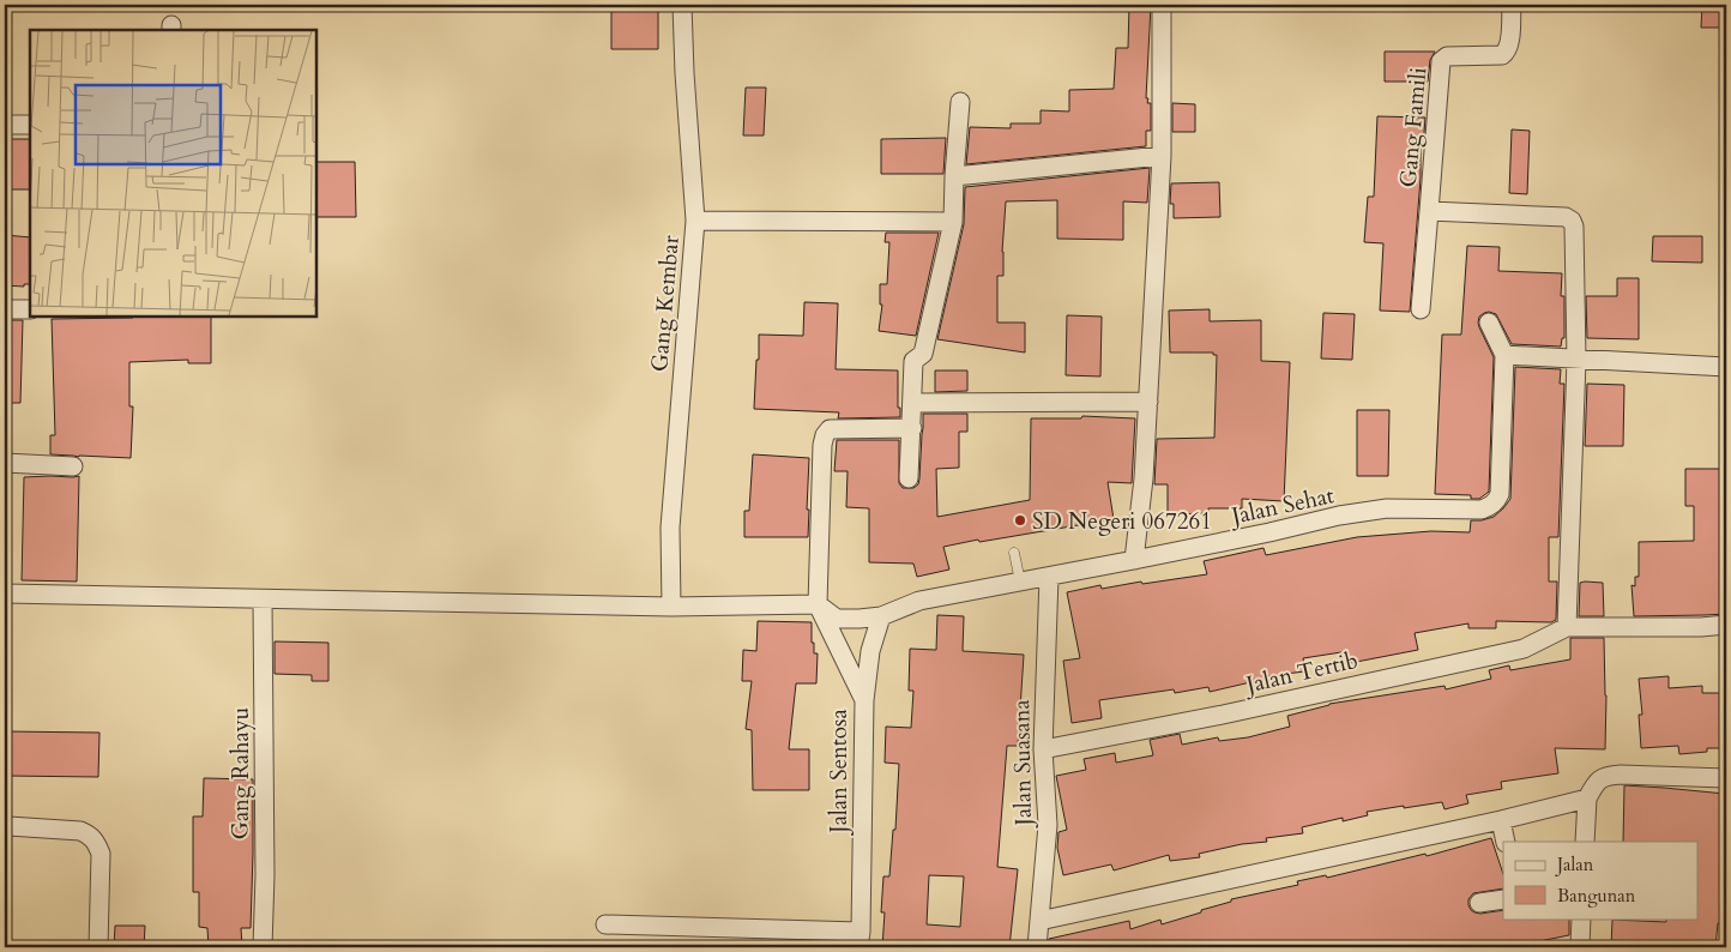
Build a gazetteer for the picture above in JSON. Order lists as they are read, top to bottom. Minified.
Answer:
{"streets":{"street":["Gang Famili","Gang Kembar","Jalan Sehat","Jalan Tertib","Jalan Suasana","Jalan Sentosa","Gang Rahayu"]},"crossings":[["Jalan Sehat","Jalan Suasana"],["Jalan Sehat","Jalan Sentosa"],["Jalan Tertib","Jalan Suasana"]],"places":["SD Negeri 067261"],"legend":["Jalan","Bangunan"]}
